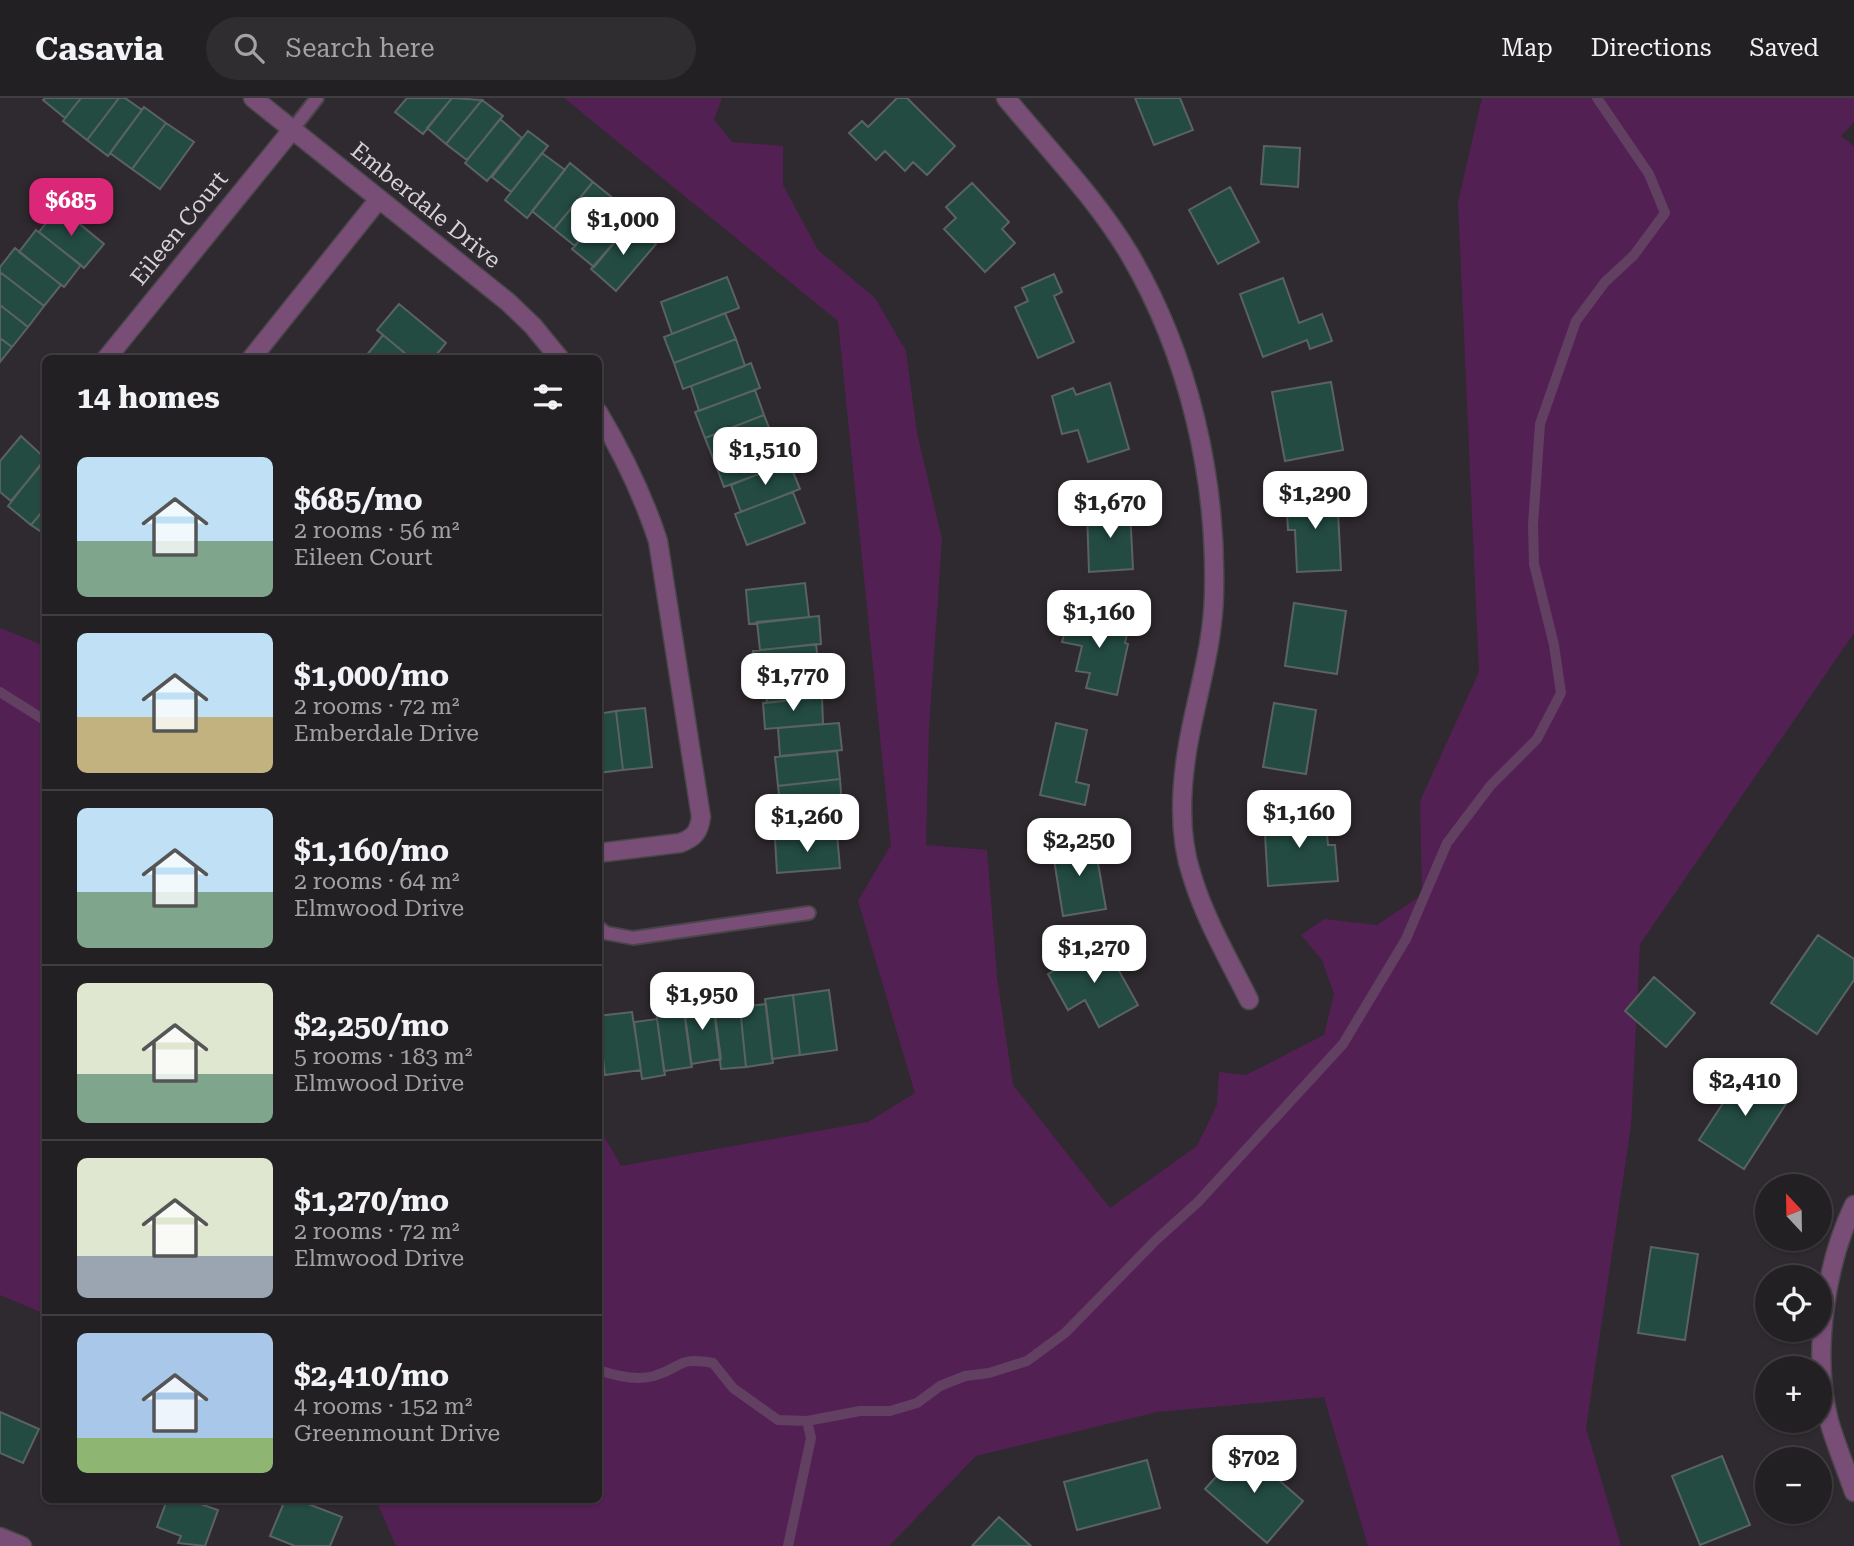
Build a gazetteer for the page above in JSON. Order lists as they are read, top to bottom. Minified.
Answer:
{"streets":{"street":["Emberdale Drive","Eileen Court"]},"crossings":[["Emberdale Drive","Eileen Court"]],"north":"top","page":{"header":"Casavia","search":"Search here","nav":["Map","Directions","Saved"],"price":["$685","$1,000","$1,510","$1,290","$1,670","$1,160","$1,770","$1,160","$1,260","$2,250","$1,270","$1,950","$2,410","$702"],"heading":"14 homes","list":[{"name":"$685/mo","note":"2 rooms · 56 m² · Eileen Court"},{"name":"$1,000/mo","note":"2 rooms · 72 m² · Emberdale Drive"},{"name":"$1,160/mo","note":"2 rooms · 64 m² · Elmwood Drive"},{"name":"$2,250/mo","note":"5 rooms · 183 m² · Elmwood Drive"},{"name":"$1,270/mo","note":"2 rooms · 72 m² · Elmwood Drive"},{"name":"$2,410/mo","note":"4 rooms · 152 m² · Greenmount Drive"}],"map_buttons":["+","−"]}}
